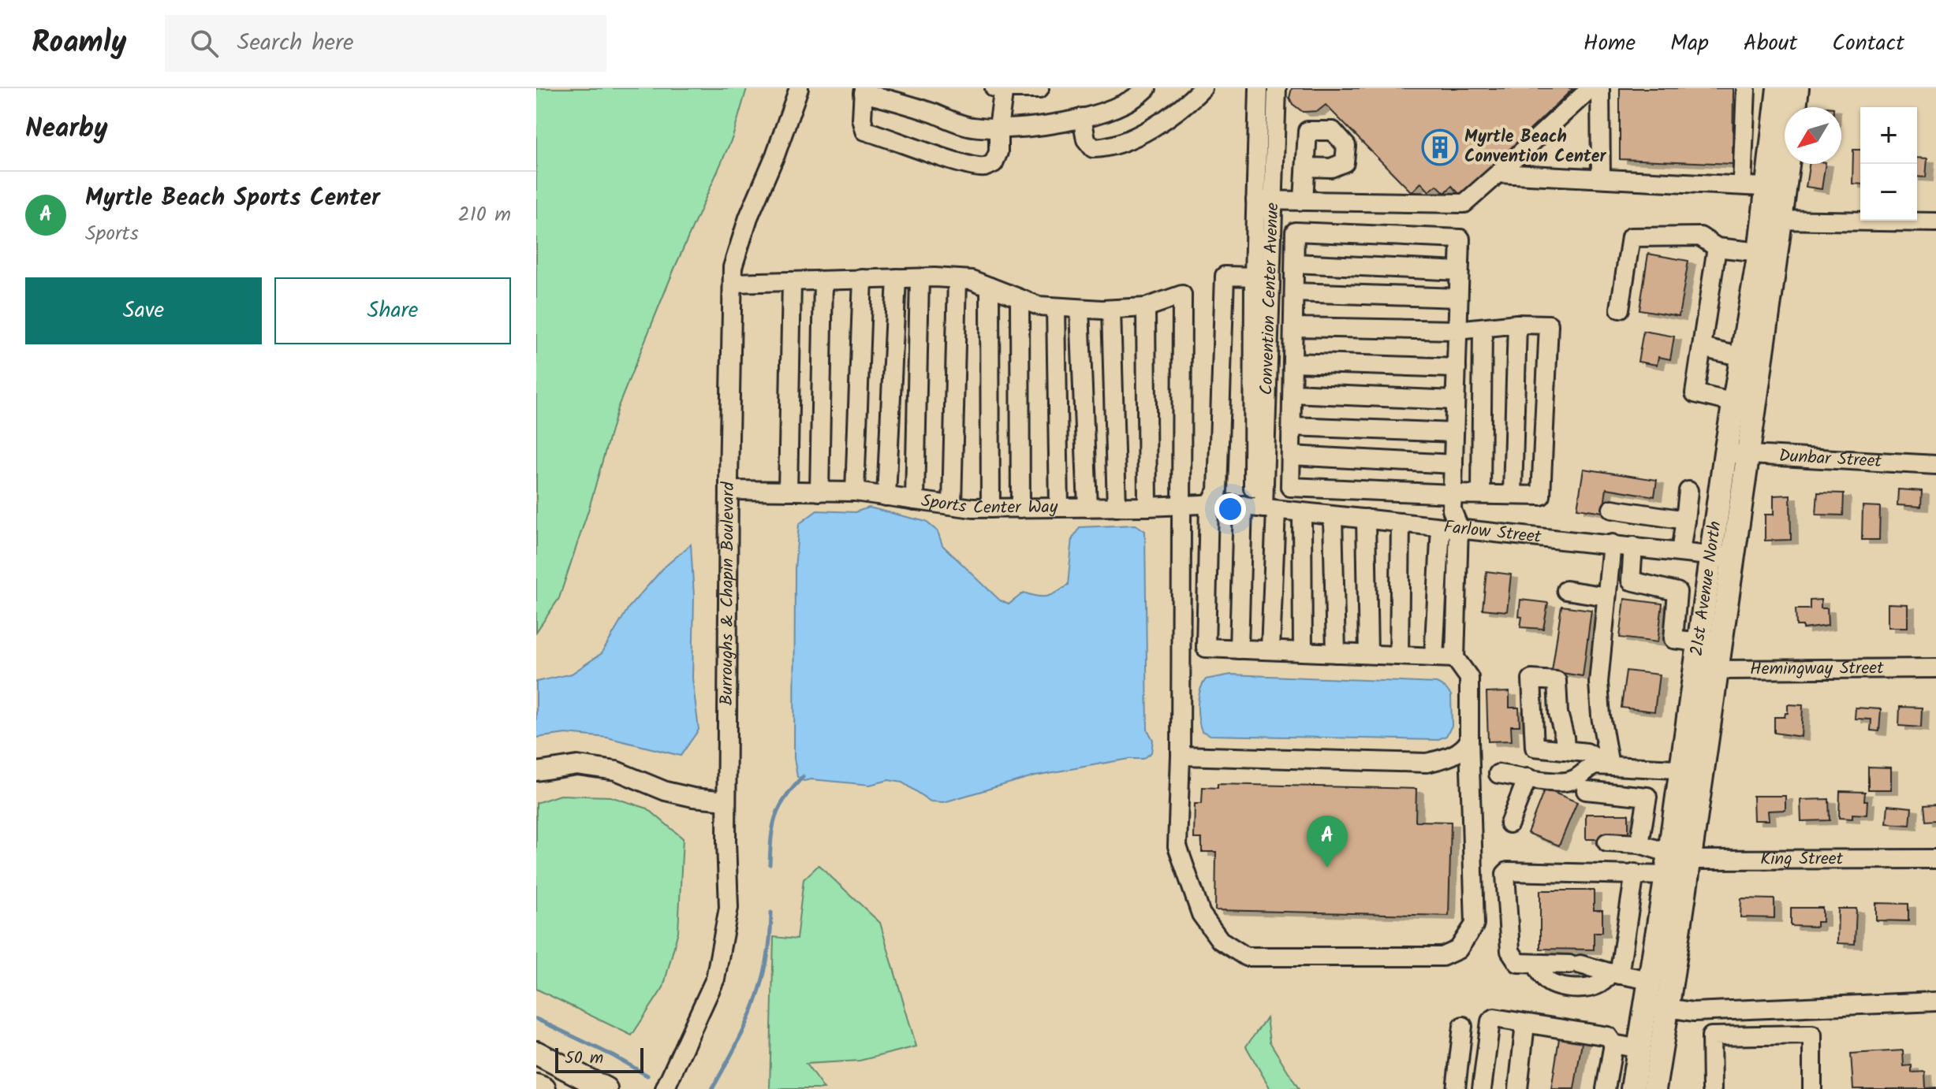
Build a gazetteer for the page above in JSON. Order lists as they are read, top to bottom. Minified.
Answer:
{"streets":{"main road":["21st Avenue North"],"street":["Convention Center Avenue","Dunbar Street","Sports Center Way","Farlow Street","Burroughs & Chapin Boulevard","Hemingway Street","King Street"]},"crossings":[["Convention Center Avenue","Sports Center Way"],["Convention Center Avenue","Farlow Street"],["Dunbar Street","21st Avenue North"],["Sports Center Way","Farlow Street"],["Sports Center Way","Burroughs & Chapin Boulevard"],["Farlow Street","21st Avenue North"],["21st Avenue North","Hemingway Street"],["21st Avenue North","King Street"]],"places":{"building":["Myrtle Beach Convention Center"]},"scale_bar":"50 m","north":"bottom left","page":{"header":"Roamly","search":"Search here","nav":["Home","Map","About","Contact"],"heading":"Nearby","map_buttons":["+","−"],"list":[{"mark":"A","name":"Myrtle Beach Sports Center","note":"Sports","value":"210 m"}],"buttons":["Save","Share"],"pins":"A","scale":"50 m"}}
